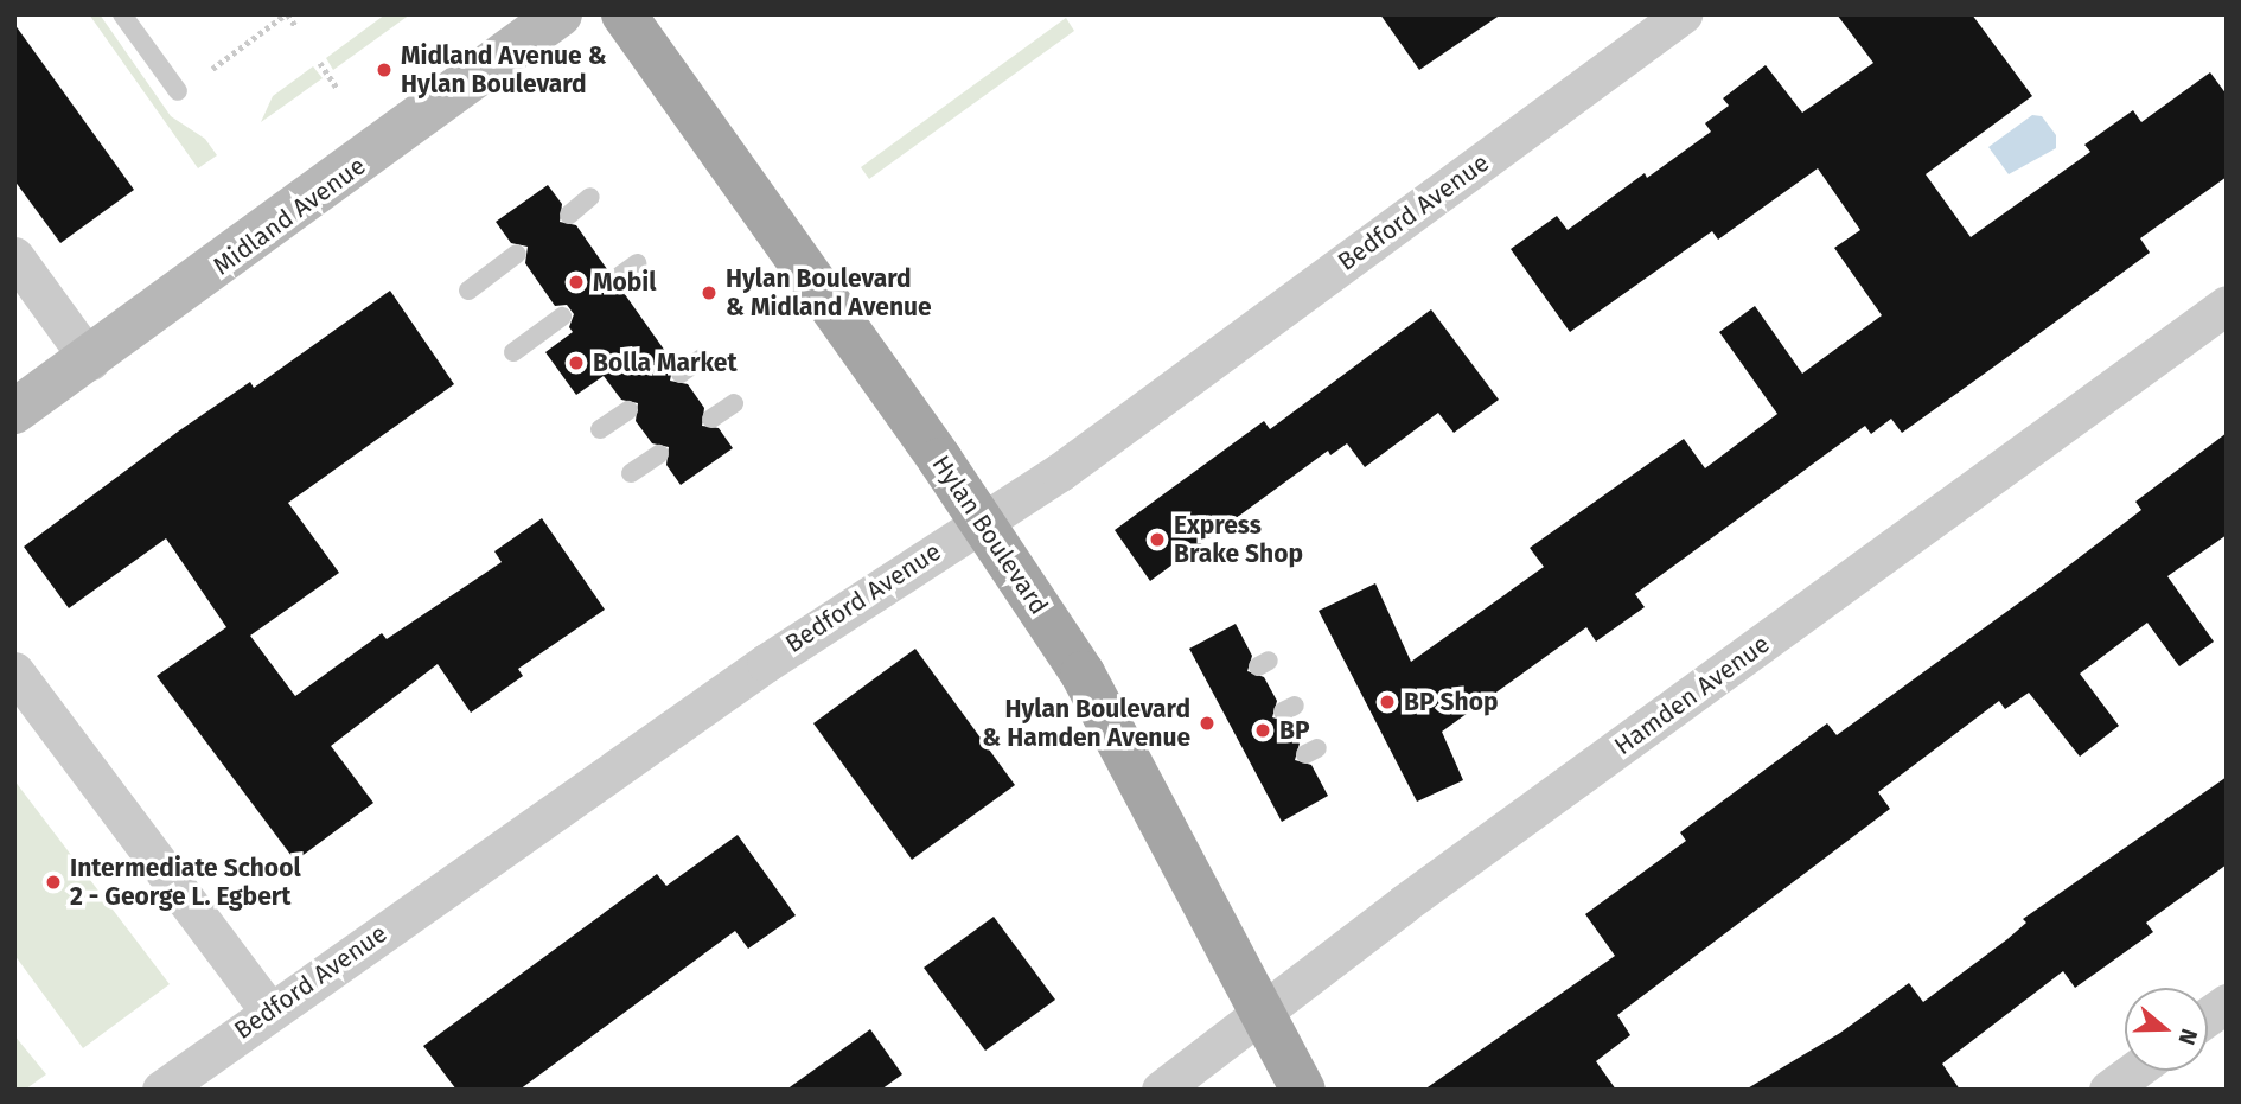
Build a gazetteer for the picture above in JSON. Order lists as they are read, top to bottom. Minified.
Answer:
{"streets":{"main road":["Midland Avenue","Hylan Boulevard"],"street":["Bedford Avenue","Hamden Avenue"]},"crossings":[["Bedford Avenue","Hylan Boulevard"],["Hylan Boulevard","Hamden Avenue"]],"places":["Midland Avenue & Hylan Boulevard","Mobil","Hylan Boulevard & Midland Avenue","Bolla Market","Express Brake Shop","BP Shop","Hylan Boulevard & Hamden Avenue","BP","Intermediate School 2 - George L. Egbert"],"north":"right"}
